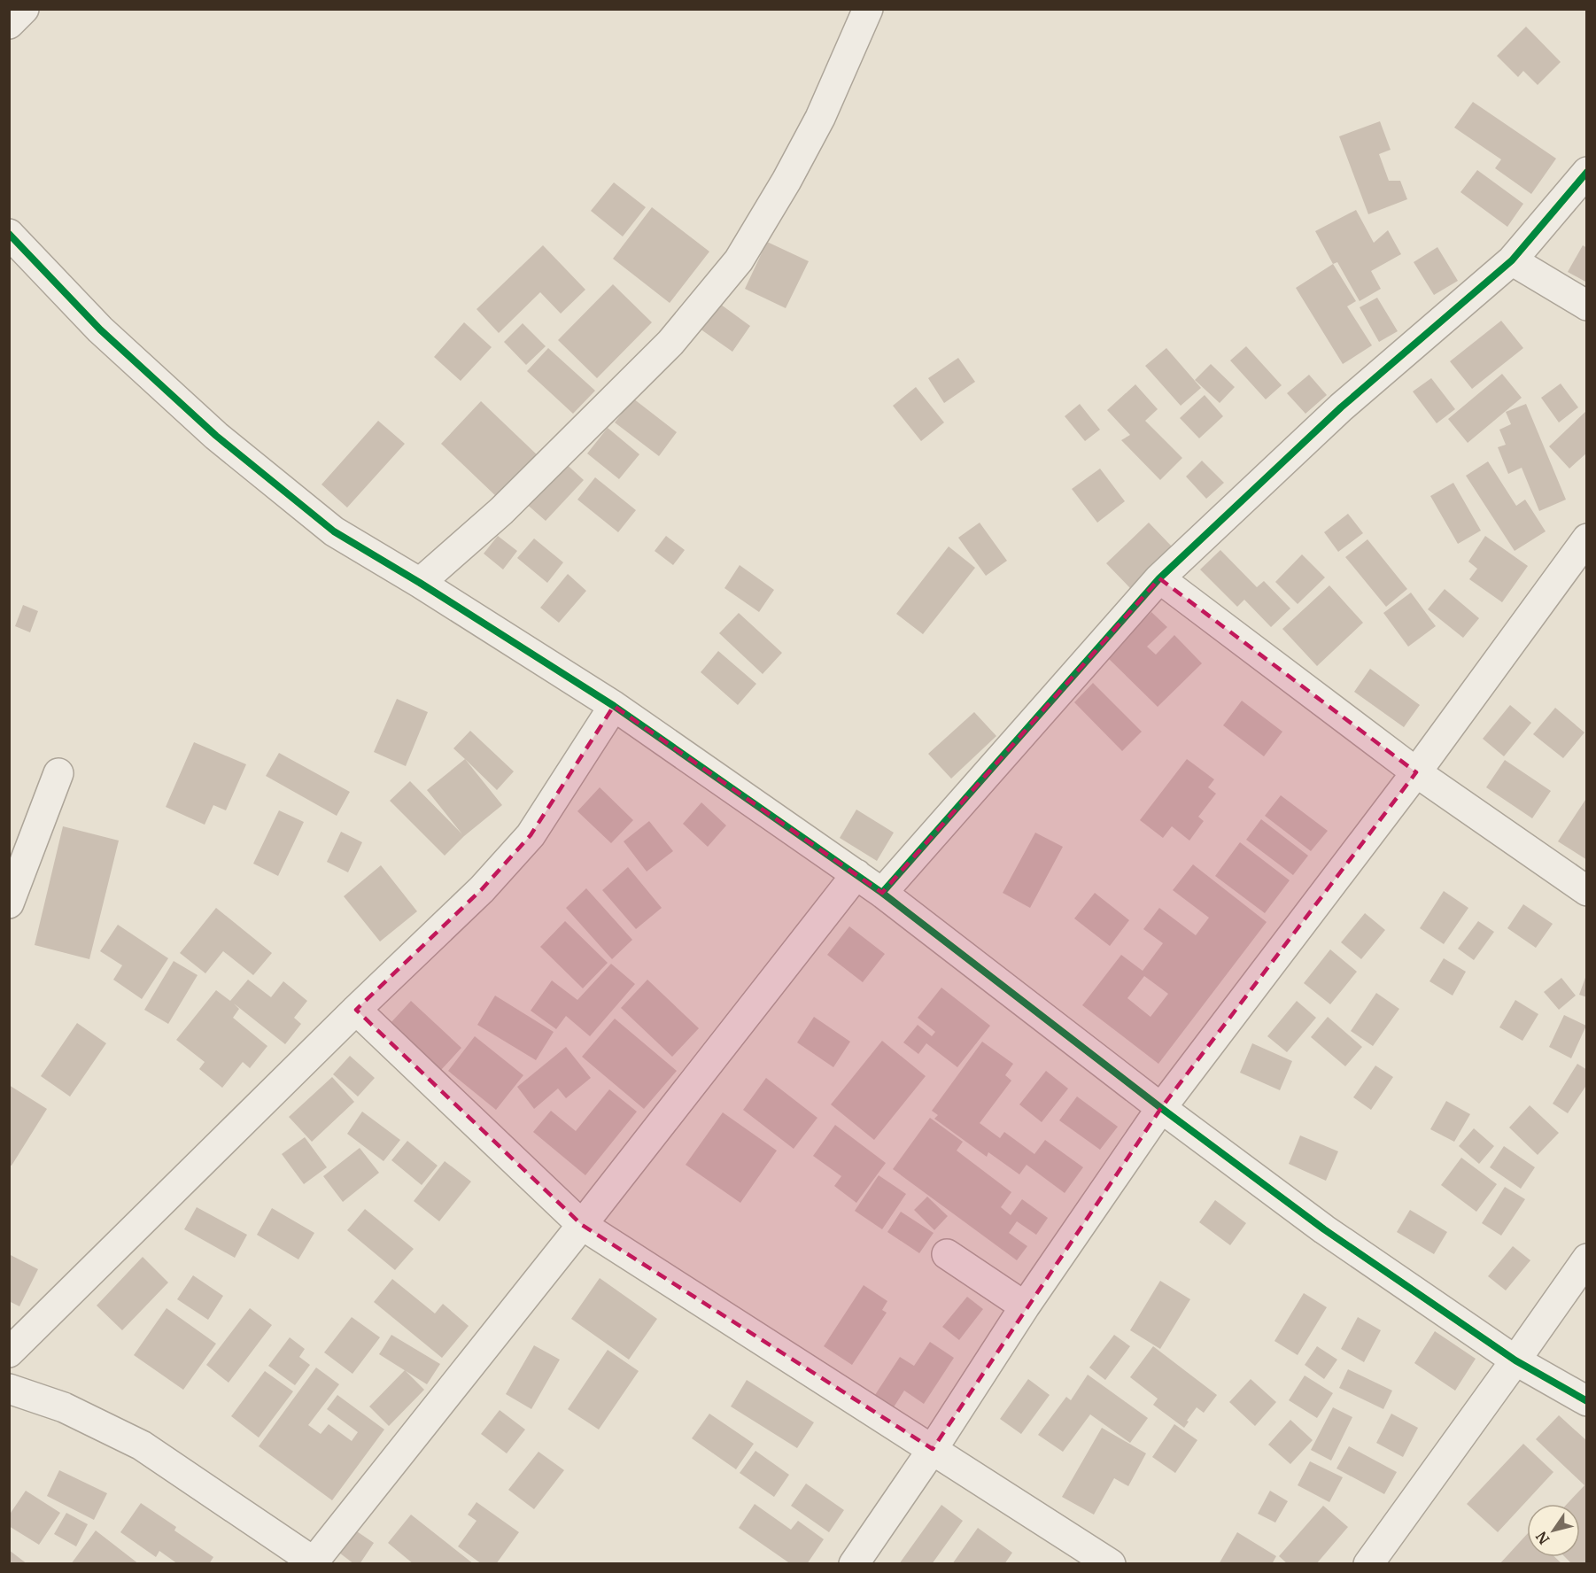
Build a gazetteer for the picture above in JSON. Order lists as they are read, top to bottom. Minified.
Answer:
{"north":"bottom left"}
